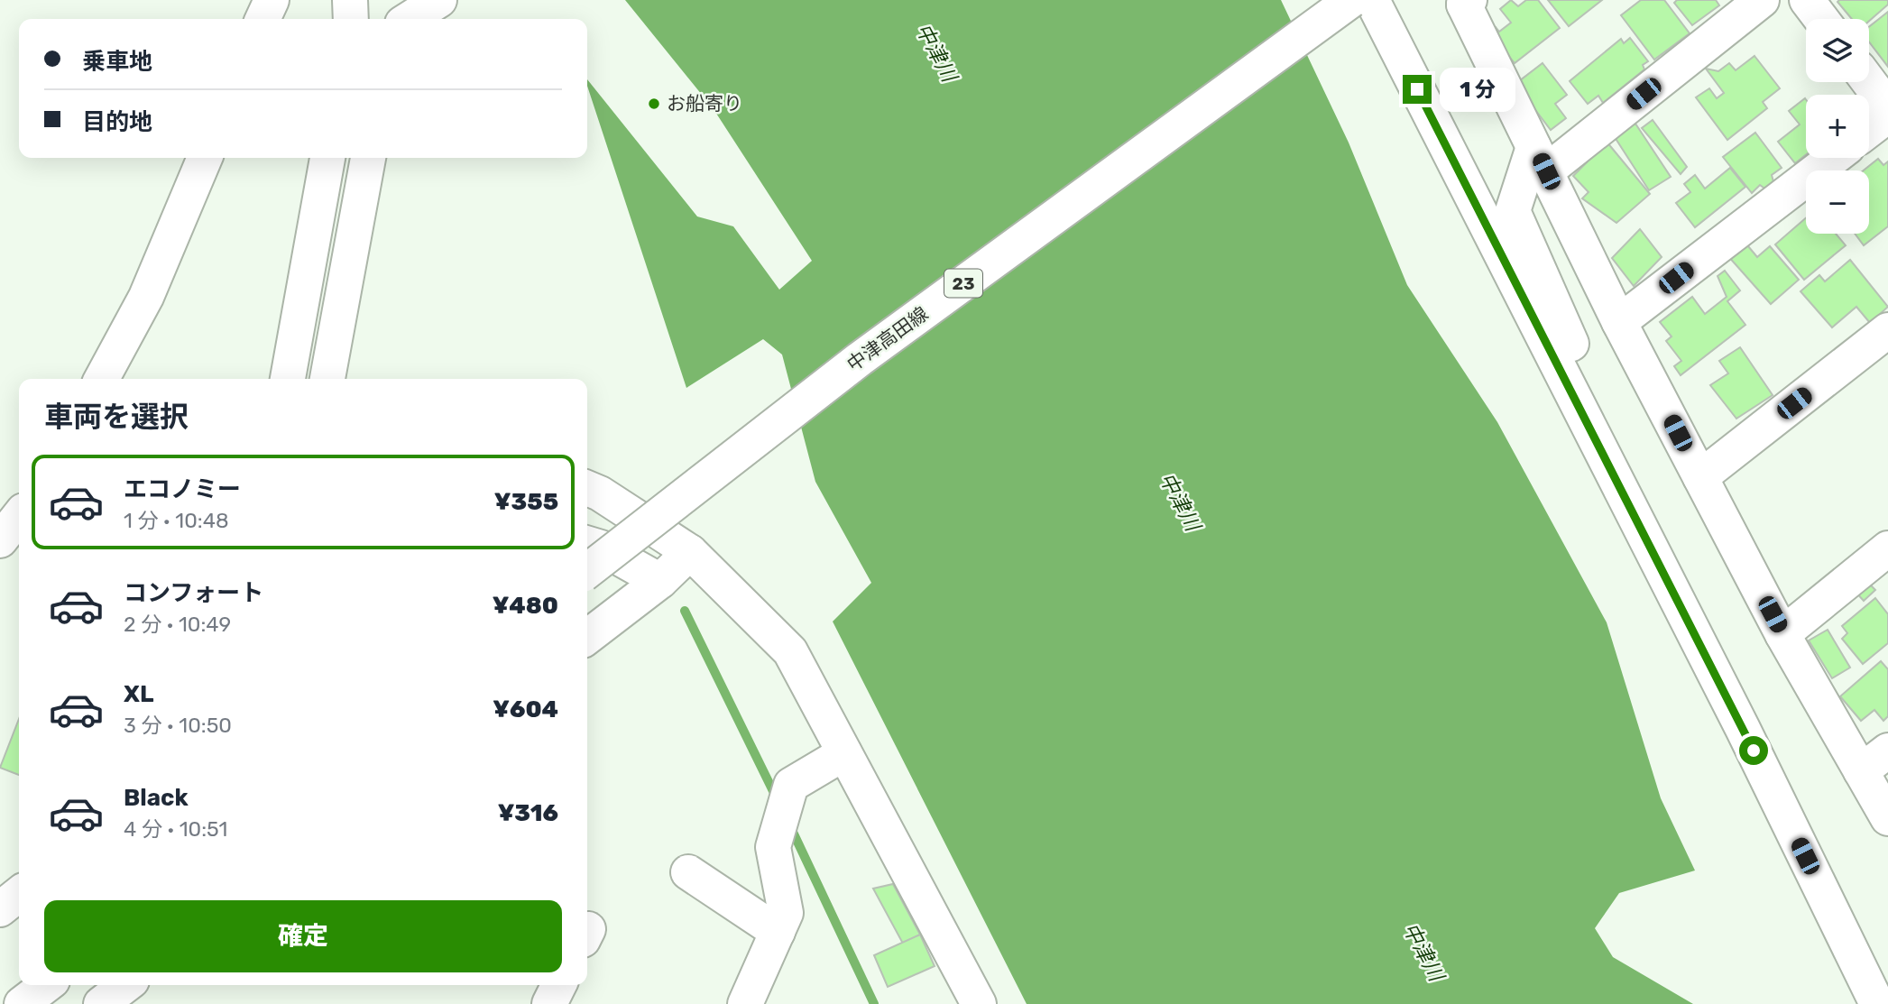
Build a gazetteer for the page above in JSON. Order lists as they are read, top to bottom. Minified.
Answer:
{"streets":{"street":["23","中津高田線"]},"water":["中津川"],"places":["お船寄り"],"page":{"map_buttons":["+","−"],"banner":["乗車地","目的地"],"bubble":"1 分","heading":"車両を選択","list":[{"name":"エコノミー","note":"1 分 · 10:48","value":"¥355"},{"name":"コンフォート","note":"2 分 · 10:49","value":"¥480"},{"name":"XL","note":"3 分 · 10:50","value":"¥604"},{"name":"Black","note":"4 分 · 10:51","value":"¥316"}],"buttons":"確定"}}
